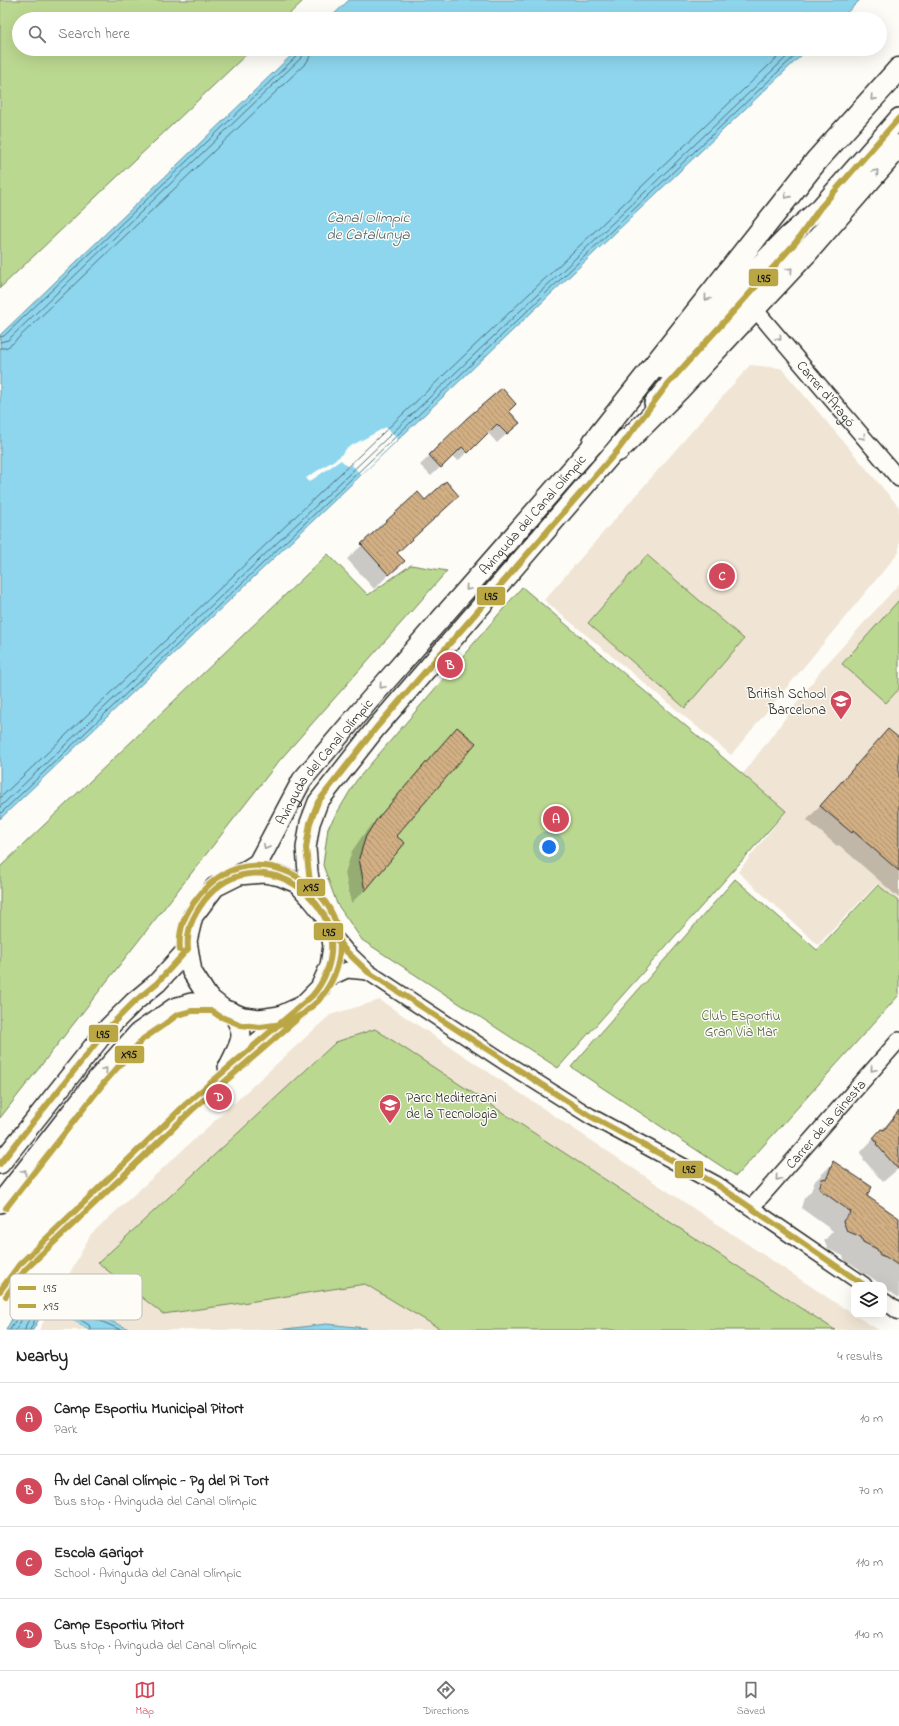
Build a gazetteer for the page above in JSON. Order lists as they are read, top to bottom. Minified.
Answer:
{"streets":{"street":["Carrer d'Aragó","Avinguda del Canal Olímpic","Carrer de la Ginesta"]},"one_way":["Carrer d'Aragó","Carrer de la Ginesta"],"water":["Canal Olimpic de Catalunya"],"parks":["Club Esportiu Gran Via Mar"],"places":{"school or university":["British School Barcelona","Parc Mediterrani de la Tecnologia"]},"lines":["transit line L95","transit line X95"],"legend":["L95","X95"],"page":{"search":"Search here","pins":["C","B","A","D"],"heading":["Nearby","4 results"],"list":[{"mark":"A","name":"Camp Esportiu Municipal Pitort","note":"Park","value":"10 m"},{"mark":"B","name":"Av del Canal Olímpic - Pg del Pi Tort","note":"Bus stop · Avinguda del Canal Olímpic","value":"70 m"},{"mark":"C","name":"Escola Garigot","note":"School · Avinguda del Canal Olímpic","value":"110 m"},{"mark":"D","name":"Camp Esportiu Pitort","note":"Bus stop · Avinguda del Canal Olímpic","value":"140 m"}],"nav":["Map","Directions","Saved"]}}
